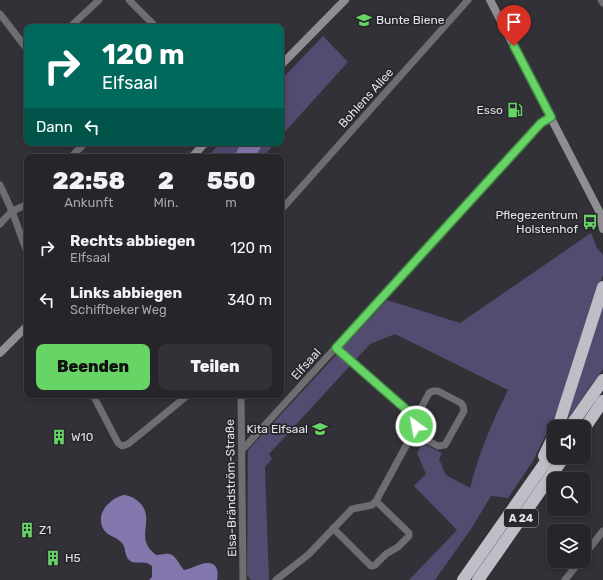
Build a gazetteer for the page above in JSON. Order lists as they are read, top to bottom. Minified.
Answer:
{"streets":{"highway":["A 24"],"street":["Bohlens Allee","Elfsaal","Elsa-Brändström-Straße"]},"crossings":[["Elfsaal","Elsa-Brändström-Straße"]],"places":{"school or university":["Bunte Biene","Kita Elfsaal"],"fuel station":["Esso"],"bus stop":["Pflegezentrum Holstenhof"],"building":["W10","Z1","H5"]},"page":{"turn":["120 m","Elfsaal"],"then":"Dann","eta":["22:58","Ankunft","2","Min.","550","m"],"list":[{"name":"Rechts abbiegen","note":"Elfsaal","value":"120 m"},{"name":"Links abbiegen","note":"Schiffbeker Weg","value":"340 m"}],"buttons":["Beenden","Teilen"]}}
